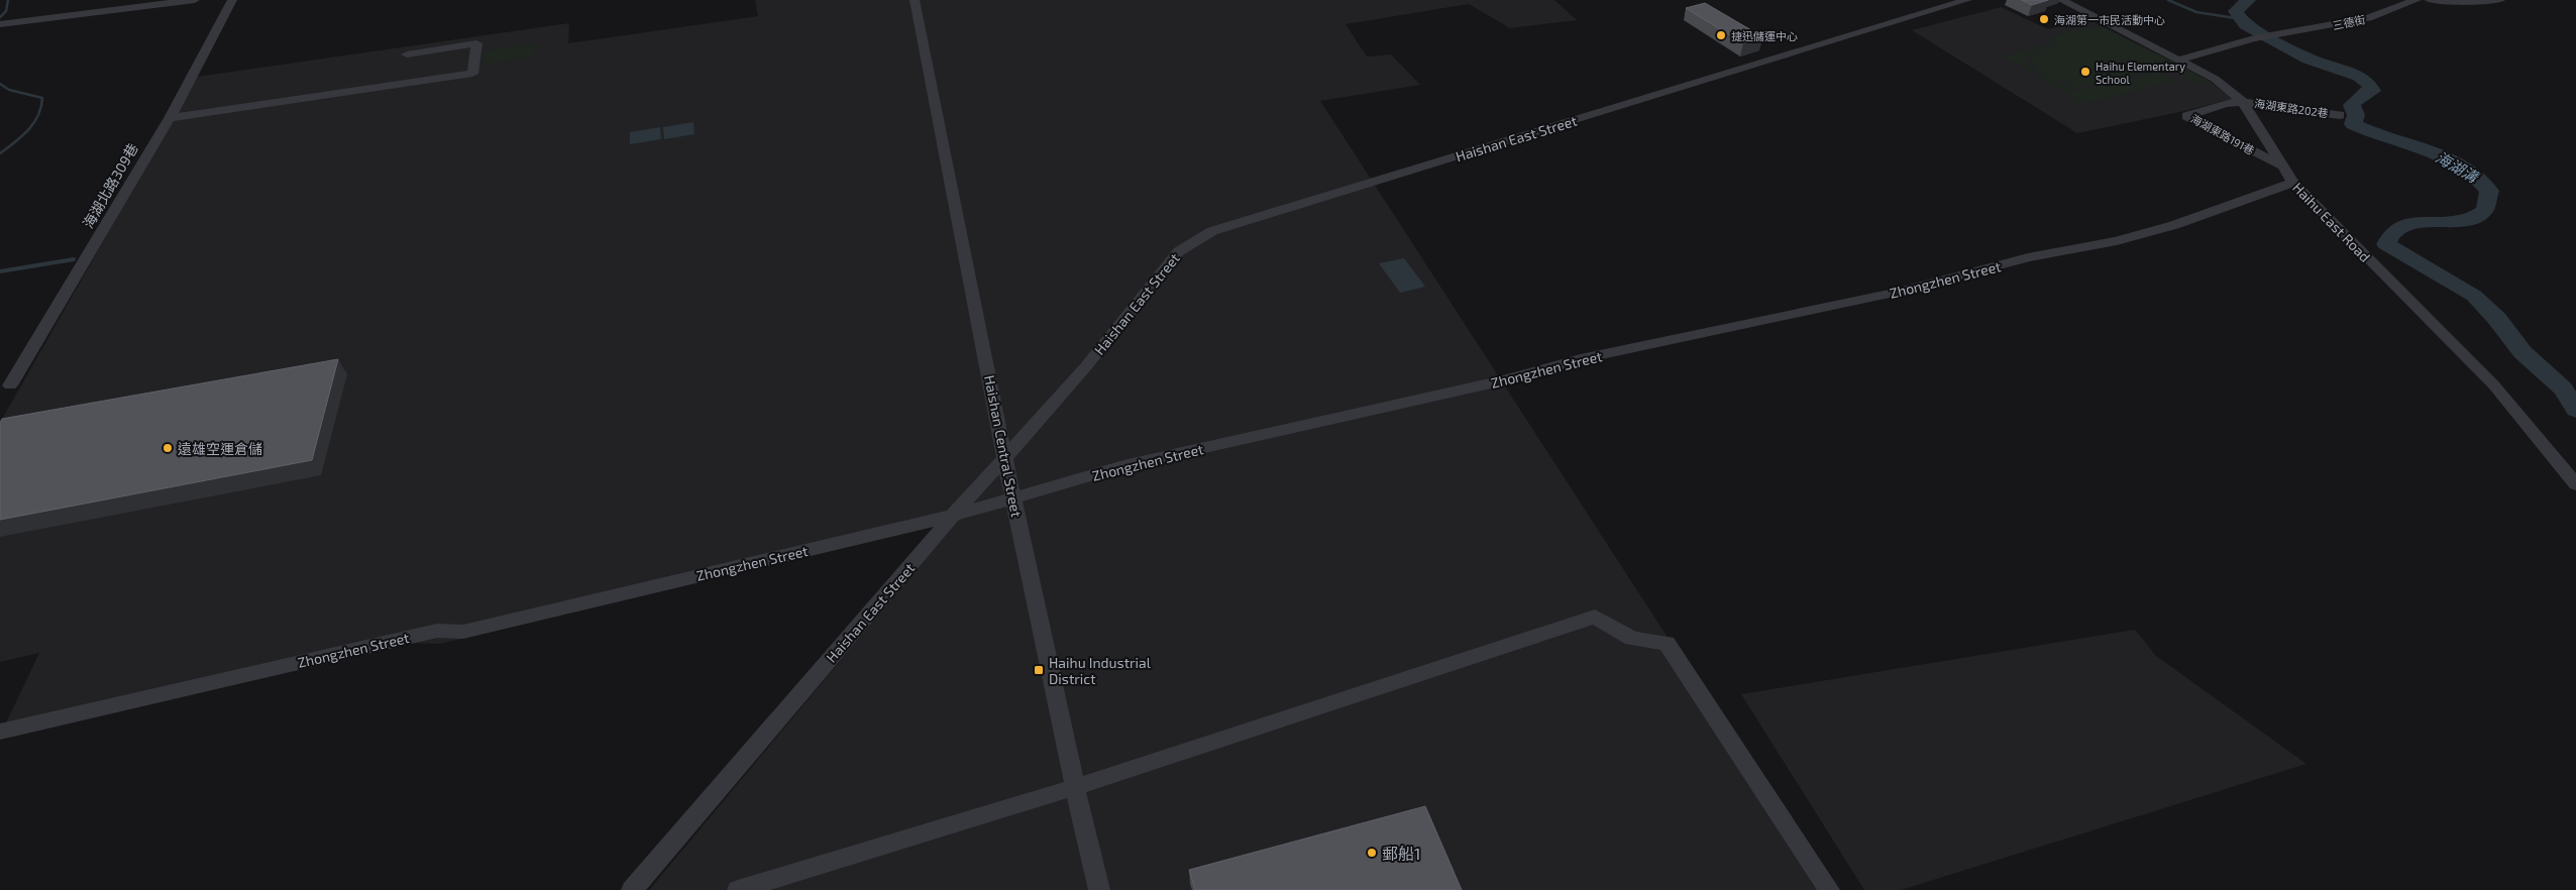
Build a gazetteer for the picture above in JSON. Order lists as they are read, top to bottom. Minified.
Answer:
{"streets":{"street":["三德街","海湖東路202巷","海湖東路191巷","Haishan East Street","海湖北路309巷","Haihu East Road","Zhongzhen Street","Haishan Central Street"]},"crossings":[["海湖東路202巷","海湖東路191巷"],["海湖東路202巷","Haihu East Road"],["海湖東路191巷","Haihu East Road"],["Haishan East Street","Zhongzhen Street"],["Haishan East Street","Haishan Central Street"],["Haihu East Road","Zhongzhen Street"],["Zhongzhen Street","Haishan Central Street"]],"water":["海湖溝"],"places":{"other":["海湖第一市民活動中心","捷迅儲運中心","Haihu Elementary School","遠雄空運倉儲","郵船1"],"transit":["Haihu Industrial District"]}}
